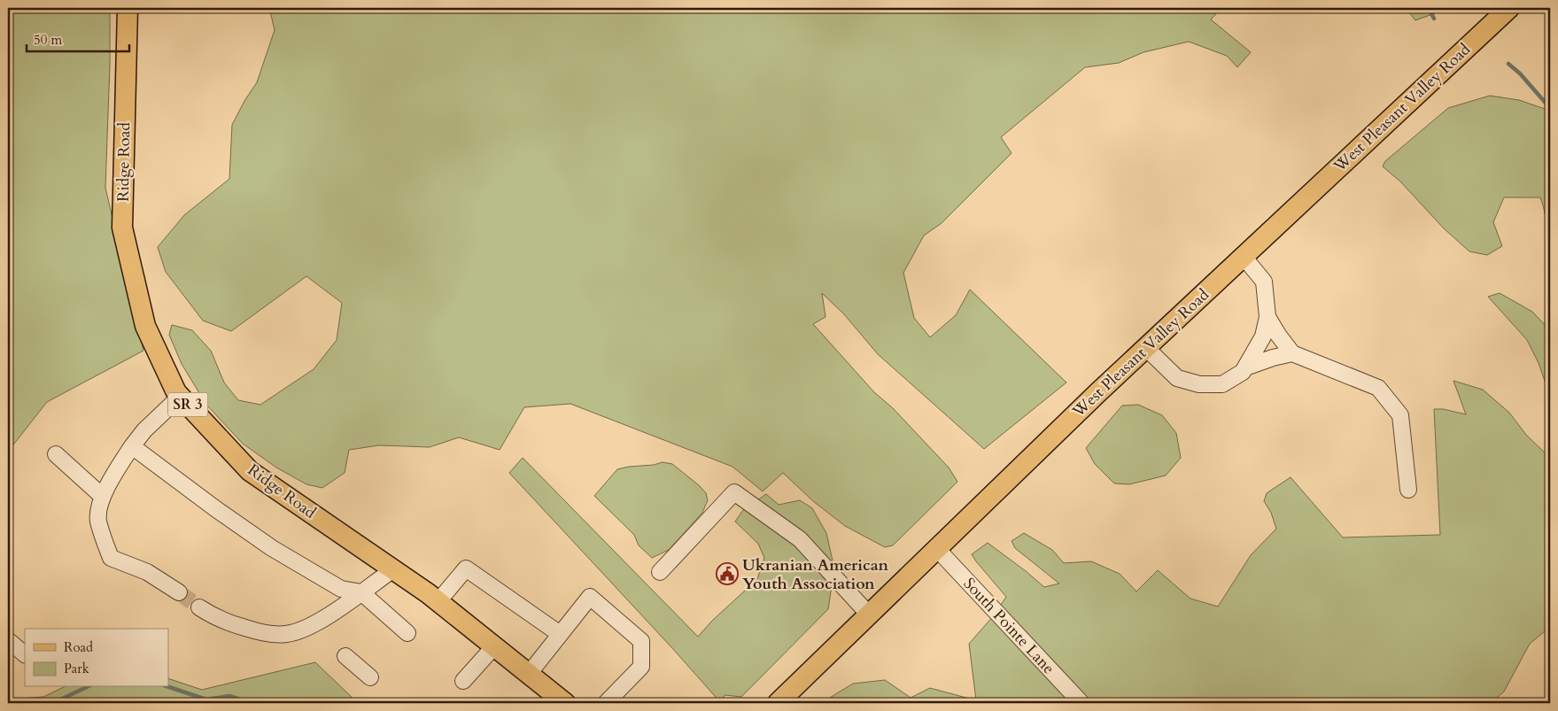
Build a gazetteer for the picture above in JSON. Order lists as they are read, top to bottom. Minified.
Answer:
{"streets":{"main road":["West Pleasant Valley Road","Ridge Road","SR 3"],"street":["South Pointe Lane"]},"crossings":[["West Pleasant Valley Road","South Pointe Lane"]],"places":{"public building":["Ukranian American Youth Association"]},"legend":["Road","Park"],"scale_bar":"50 m"}
